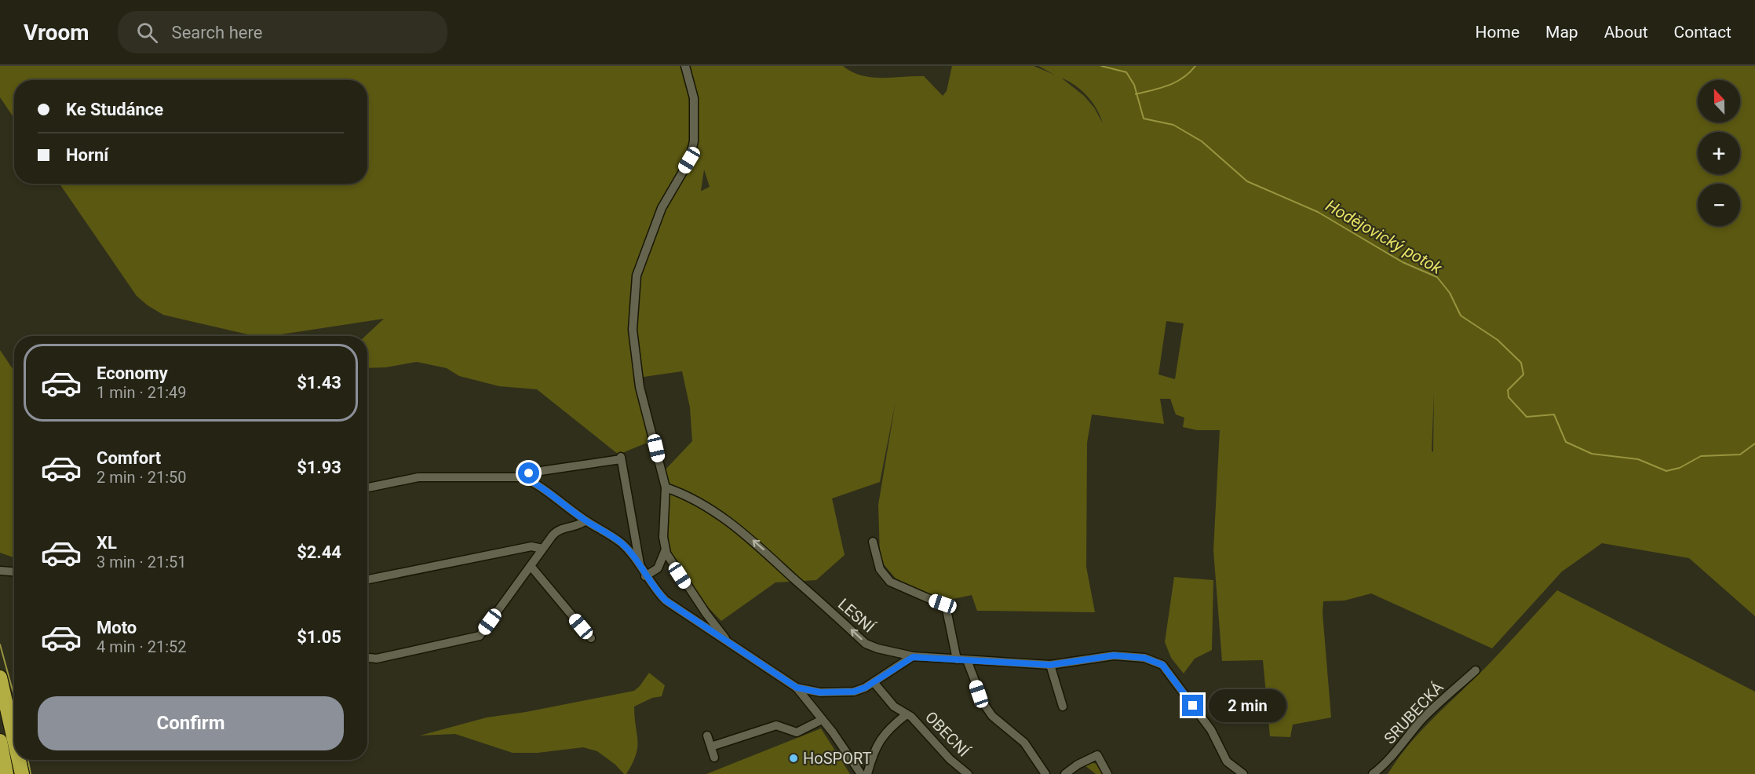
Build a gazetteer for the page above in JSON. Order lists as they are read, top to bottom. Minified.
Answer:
{"streets":{"street":["LESNÍ","SRUBECKÁ","OBECNÍ"]},"one_way":["LESNÍ"],"water":["Hodějovický potok"],"places":["HoSPORT"],"north":"top","page":{"header":"Vroom","search":"Search here","nav":["Home","Map","About","Contact"],"map_buttons":["+","−"],"banner":["Ke Studánce","Horní"],"list":[{"name":"Economy","note":"1 min · 21:49","value":"$1.43"},{"name":"Comfort","note":"2 min · 21:50","value":"$1.93"},{"name":"XL","note":"3 min · 21:51","value":"$2.44"},{"name":"Moto","note":"4 min · 21:52","value":"$1.05"}],"buttons":"Confirm","bubble":"2 min"}}
